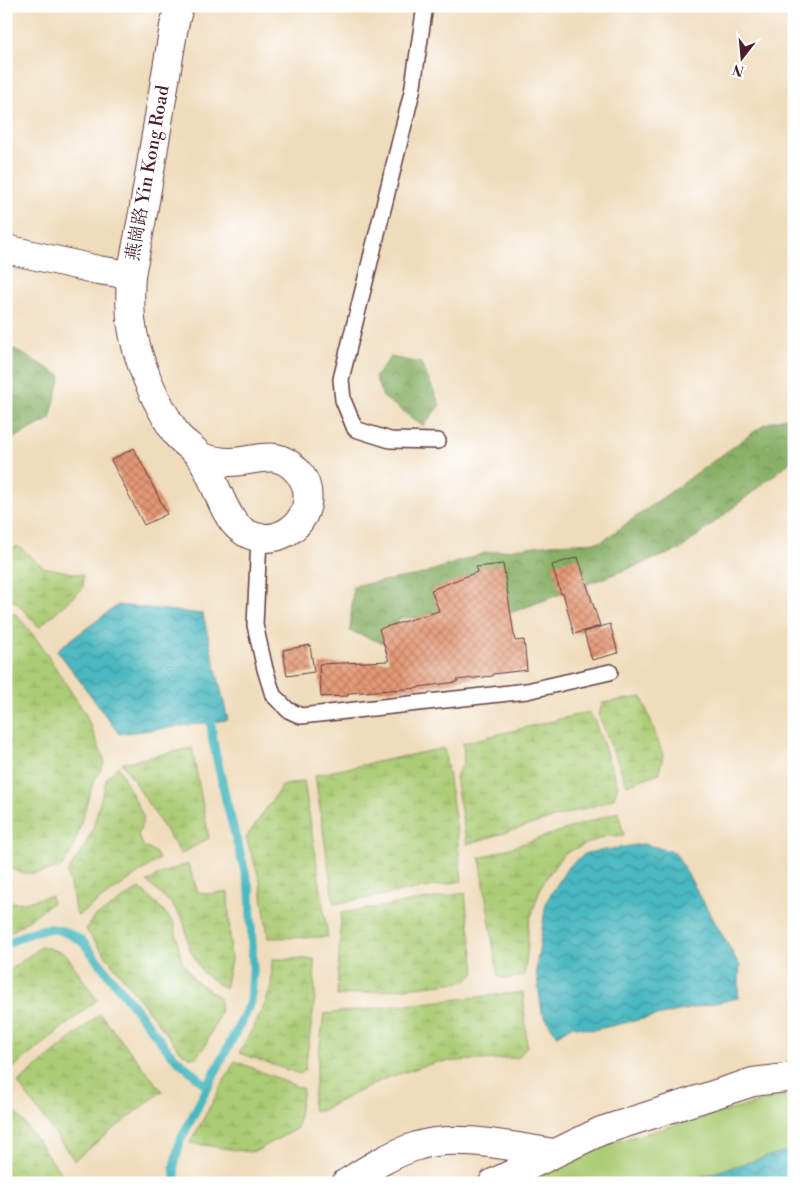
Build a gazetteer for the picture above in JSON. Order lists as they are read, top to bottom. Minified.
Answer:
{"streets":{"street":["燕崗路 Yin Kong Road"]},"north":"bottom"}
